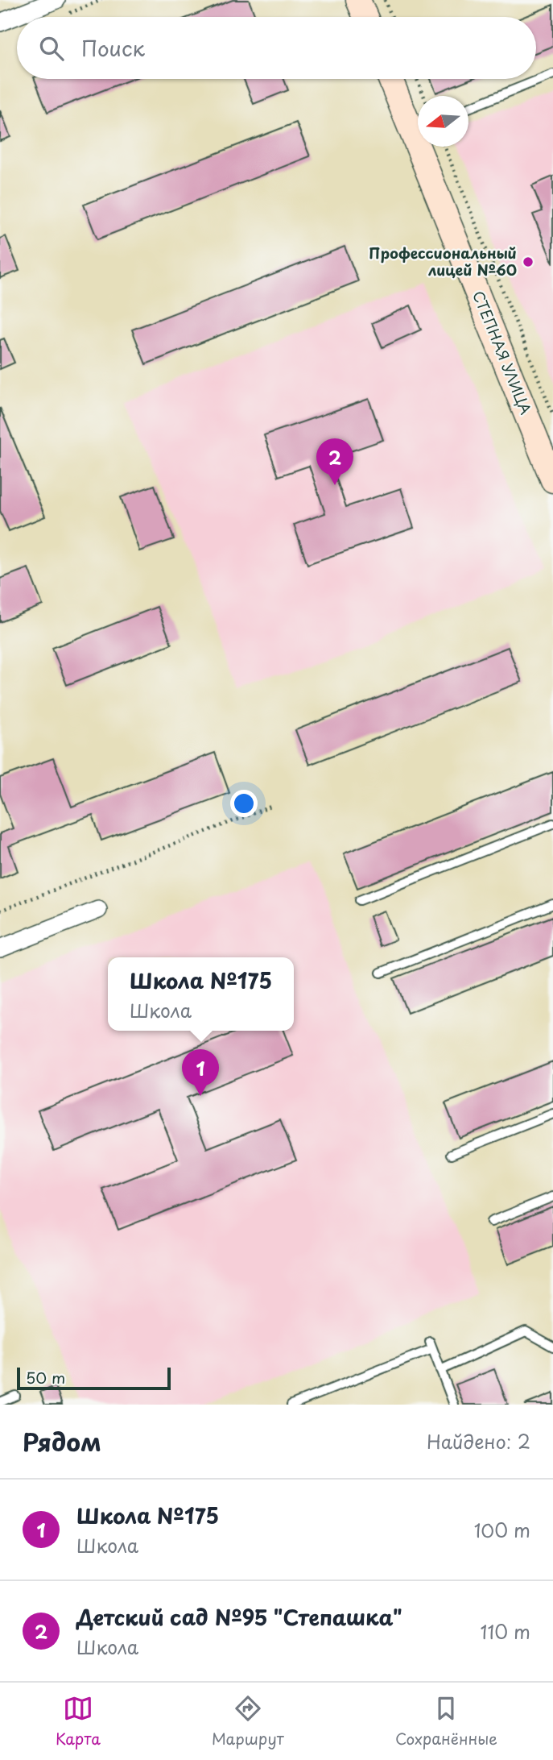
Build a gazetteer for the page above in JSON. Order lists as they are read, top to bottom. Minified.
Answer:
{"streets":{"street":["СТЕПНАЯ УЛИЦА"]},"places":["Профессиональный лицей №60"],"scale_bar":"50 m","north":"left","page":{"search":"Поиск","pins":["2","1"],"popup":["Школа №175","Школа"],"scale":"50 m","heading":["Рядом","Найдено: 2"],"list":[{"mark":"1","name":"Школа №175","note":"Школа","value":"100 m"},{"mark":"2","name":"Детский сад №95 \"Степашка\"","note":"Школа","value":"110 m"}],"nav":["Карта","Маршрут","Сохранённые"]}}
